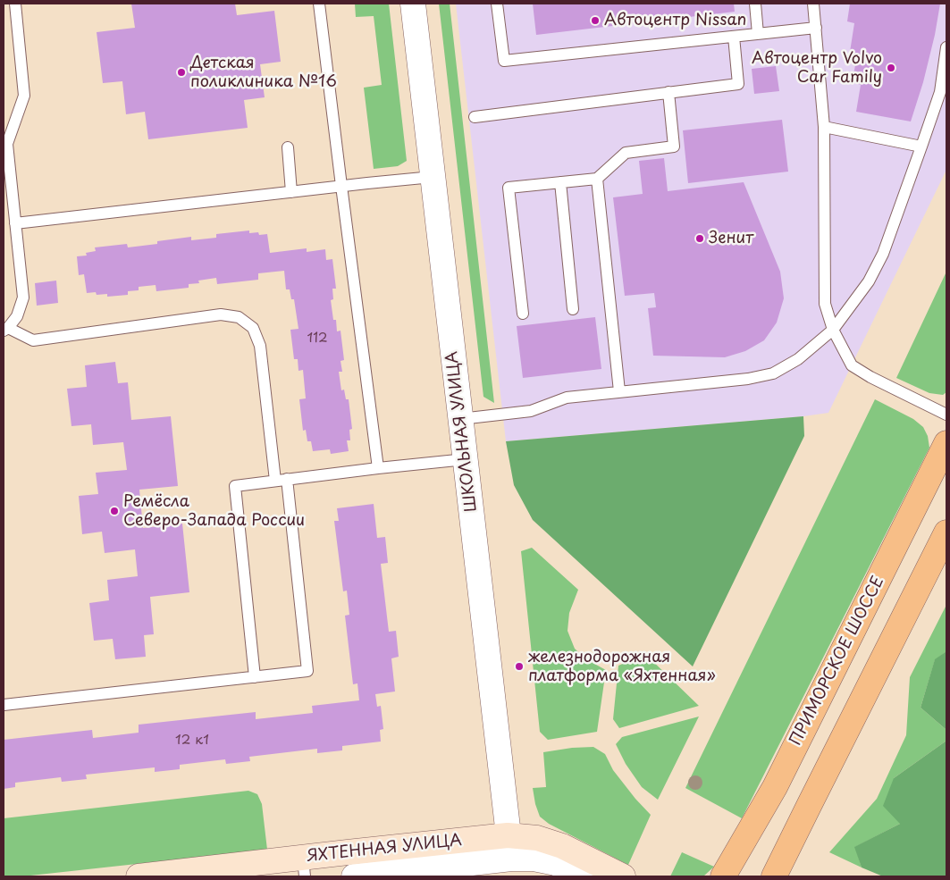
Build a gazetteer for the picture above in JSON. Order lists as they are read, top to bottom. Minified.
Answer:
{"streets":{"main road":["ПРИМОРСКОЕ ШОССЕ","ЯХТЕННАЯ УЛИЦА"],"street":["ШКОЛЬНАЯ УЛИЦА"]},"crossings":[["ШКОЛЬНАЯ УЛИЦА","ЯХТЕННАЯ УЛИЦА"]],"places":["Автоцентр Nissan","Автоцентр Volvo Car Family","Детская поликлиника №16","Зенит","Ремёсла Северо-Запада России","железнодорожная платформа «Яхтенная»"],"house_numbers":["112","12 к1"]}
